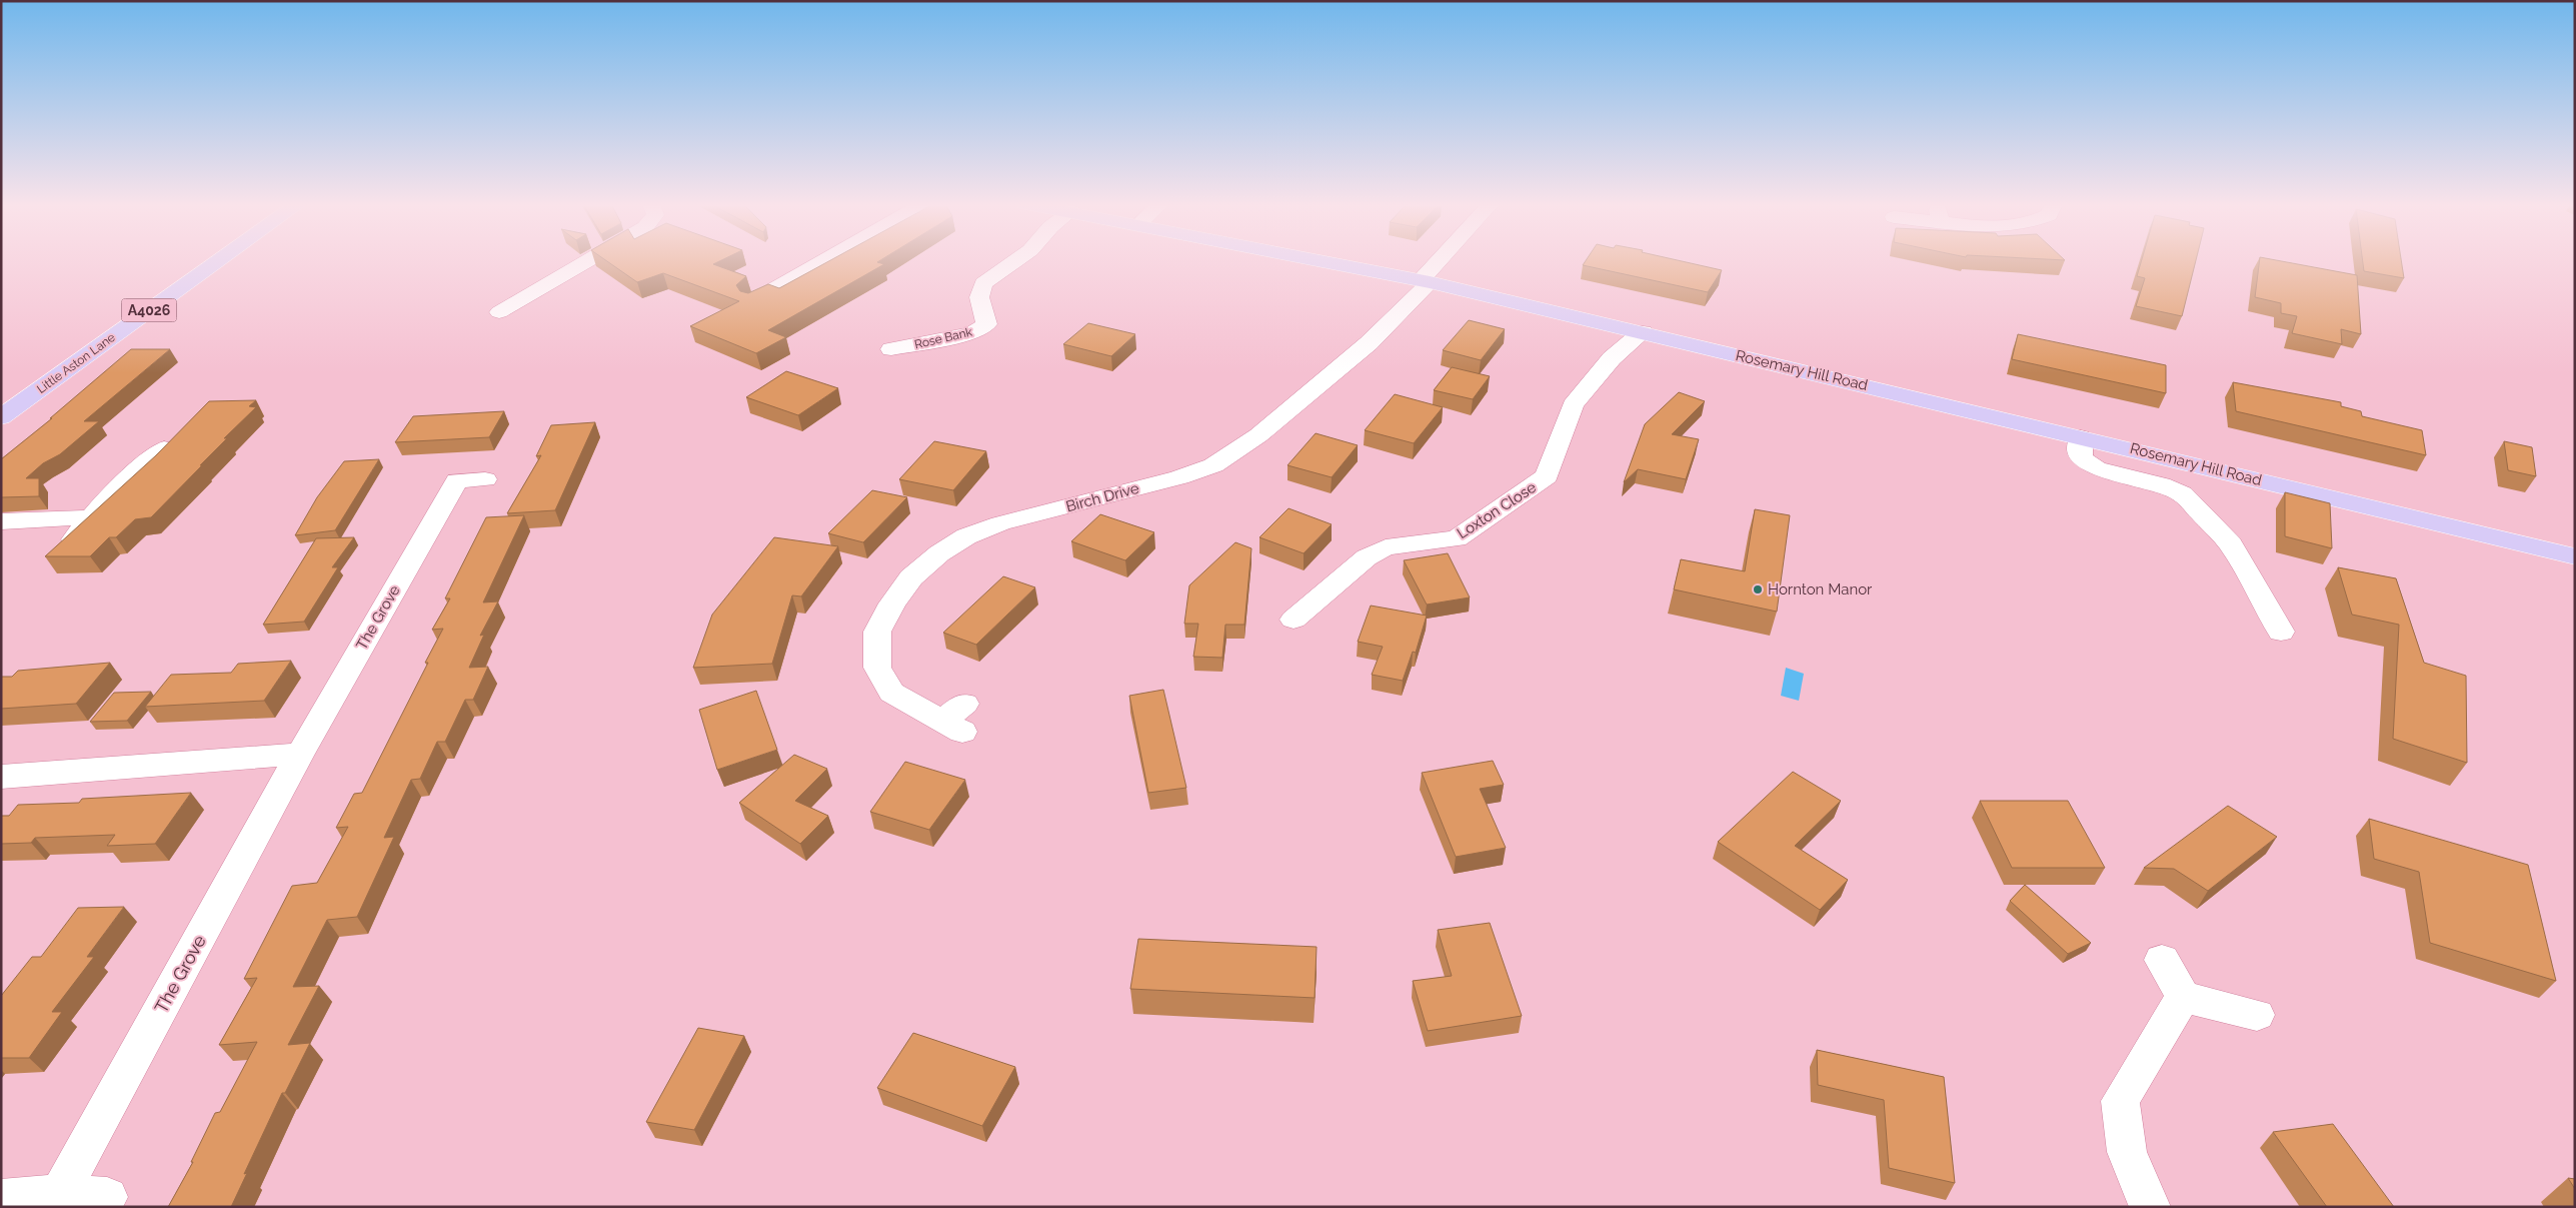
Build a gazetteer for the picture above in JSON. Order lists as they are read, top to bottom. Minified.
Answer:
{"streets":{"main road":["A4026","Little Aston Lane","Rosemary Hill Road"],"street":["Rose Bank","Birch Drive","Loxton Close","The Grove"]},"crossings":[["Rosemary Hill Road","Birch Drive"],["Rosemary Hill Road","Loxton Close"]],"places":["Hornton Manor"]}
